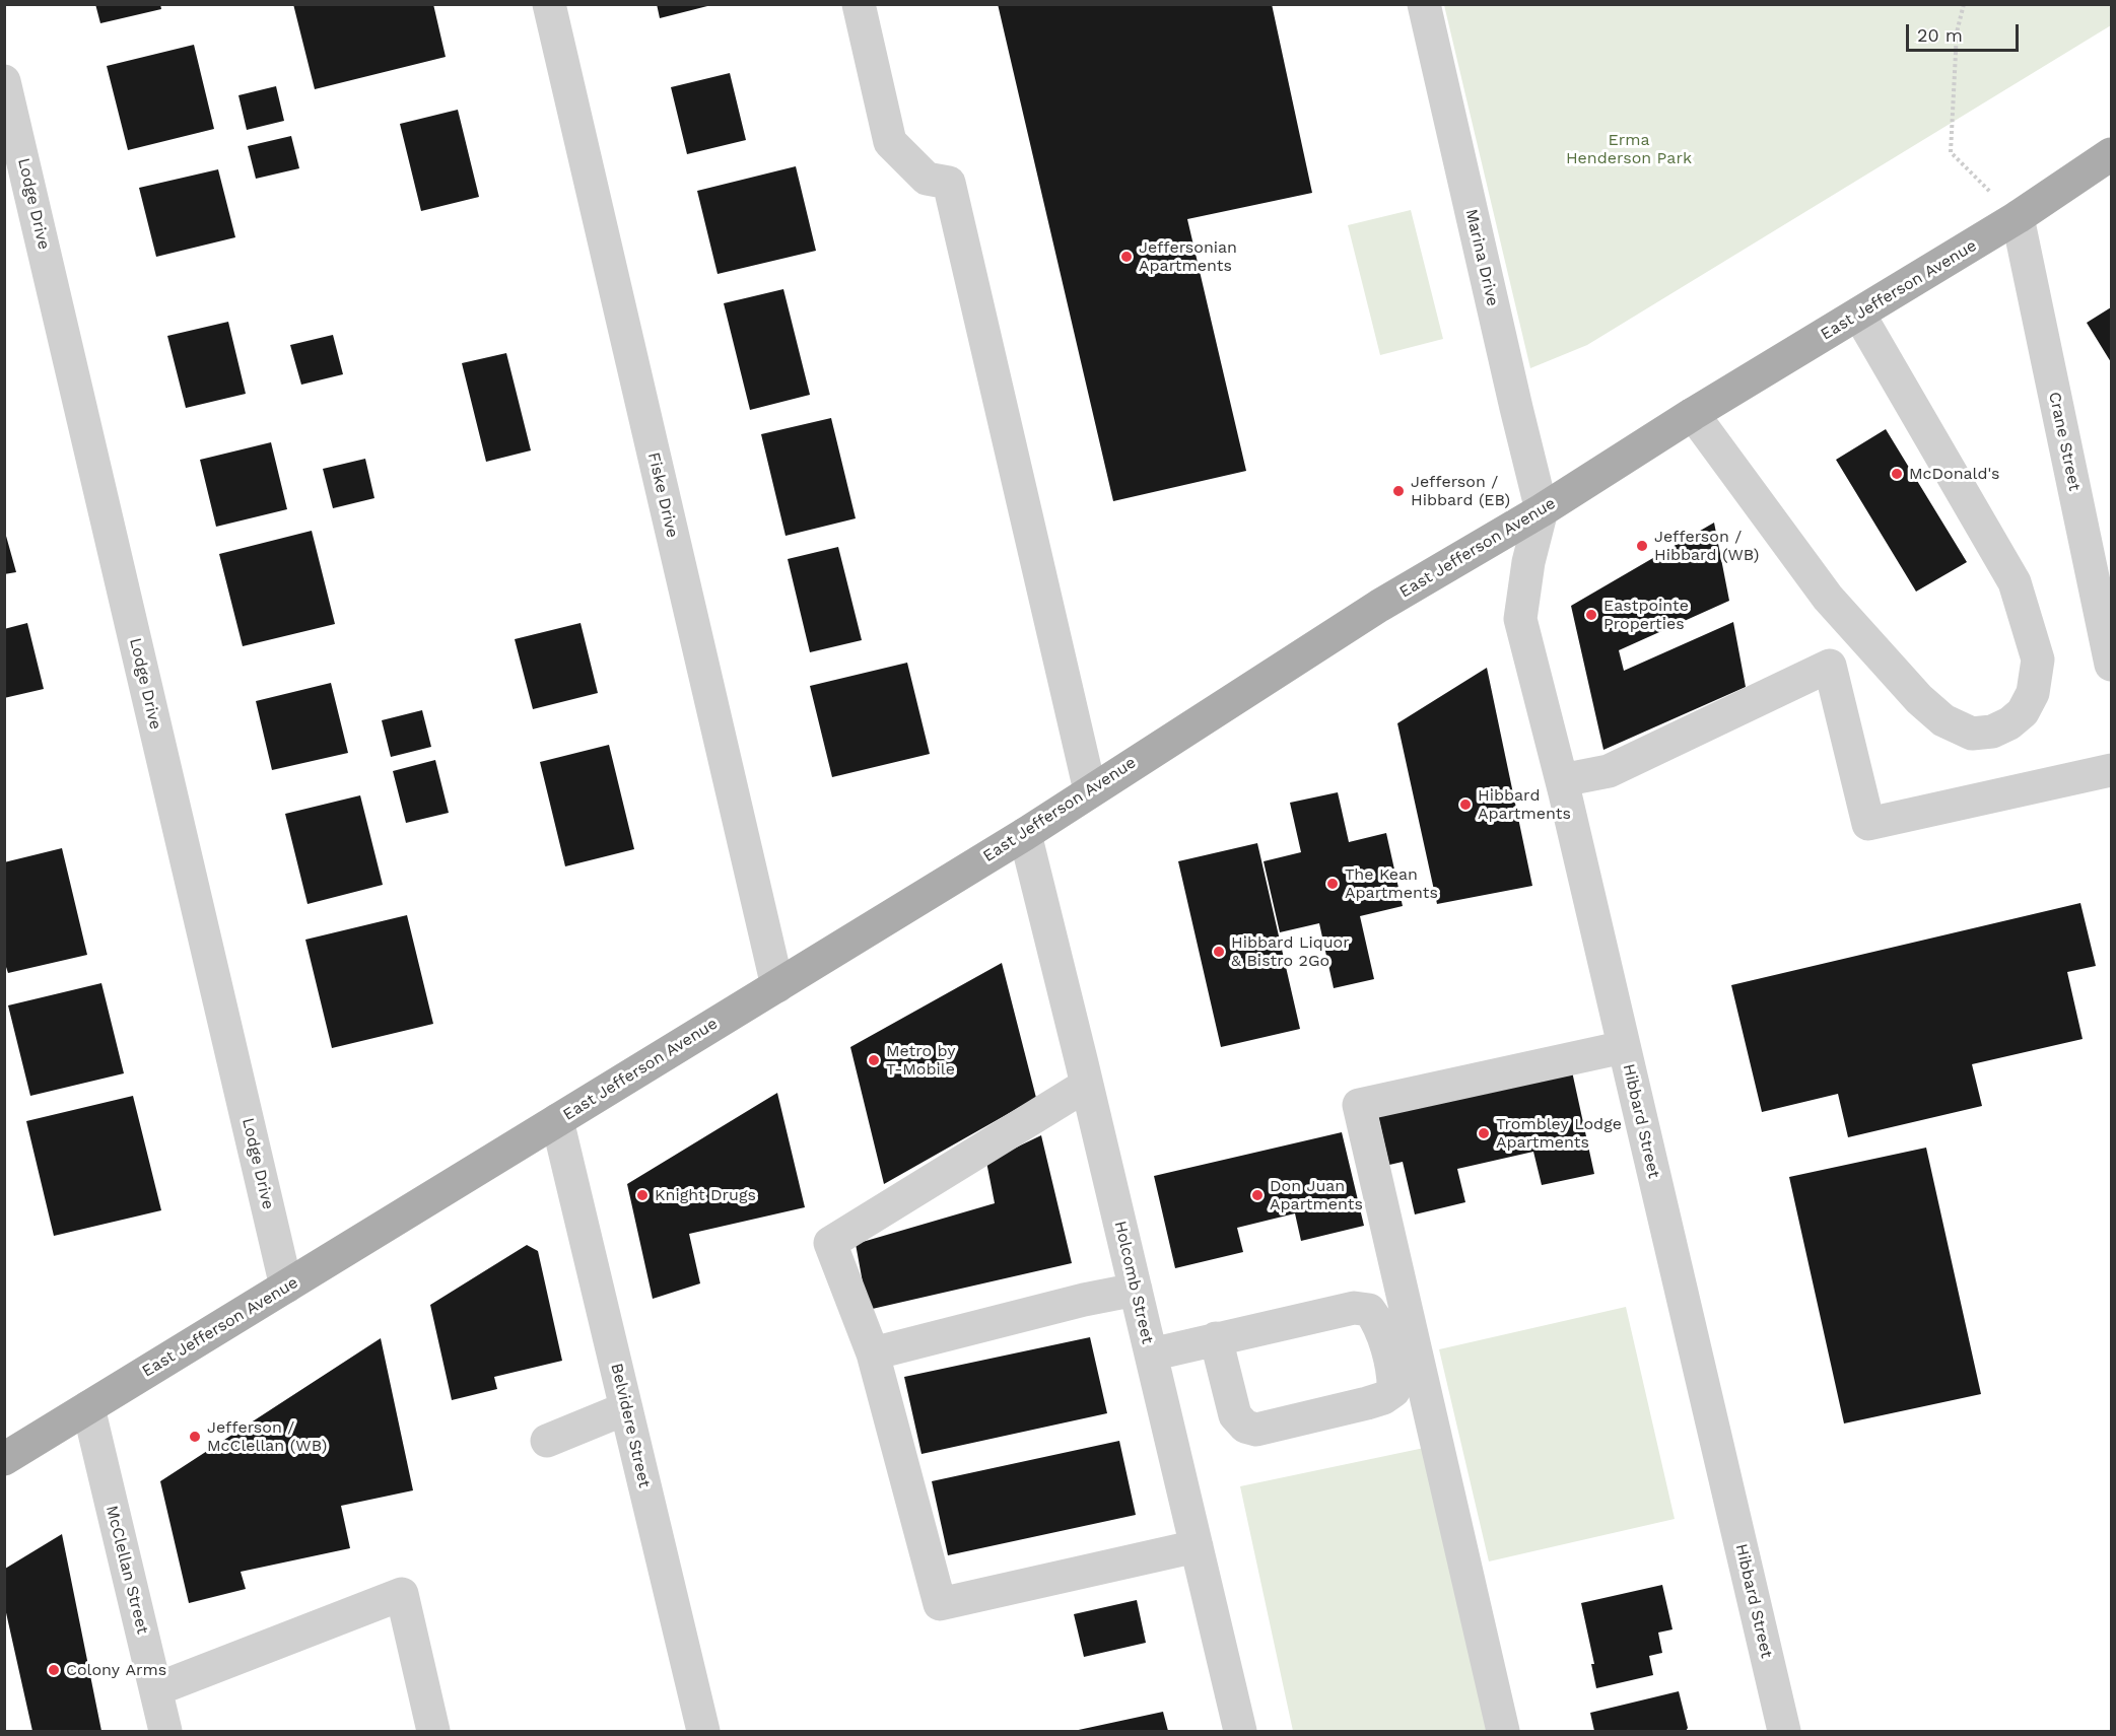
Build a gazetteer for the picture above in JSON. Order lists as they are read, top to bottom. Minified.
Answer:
{"streets":{"main road":["East Jefferson Avenue"],"street":["Lodge Drive","Marina Drive","Crane Street","Fiske Drive","Hibbard Street","Holcomb Street","Belvidere Street","McClellan Street"]},"crossings":[["Lodge Drive","East Jefferson Avenue"],["Marina Drive","East Jefferson Avenue"],["Marina Drive","Hibbard Street"],["East Jefferson Avenue","Crane Street"],["East Jefferson Avenue","Fiske Drive"],["East Jefferson Avenue","Hibbard Street"],["East Jefferson Avenue","Holcomb Street"],["East Jefferson Avenue","Belvidere Street"],["East Jefferson Avenue","McClellan Street"]],"parks":["Erma Henderson Park"],"places":["Jeffersonian Apartments","McDonald's","Jefferson / Hibbard (EB)","Jefferson / Hibbard (WB)","Eastpointe Properties","Hibbard Apartments","The Kean Apartments","Hibbard Liquor & Bistro 2Go","Metro by T-Mobile","Trombley Lodge Apartments","Knight Drugs","Don Juan Apartments","Jefferson / McClellan (WB)","Colony Arms"],"scale_bar":"20 m"}
